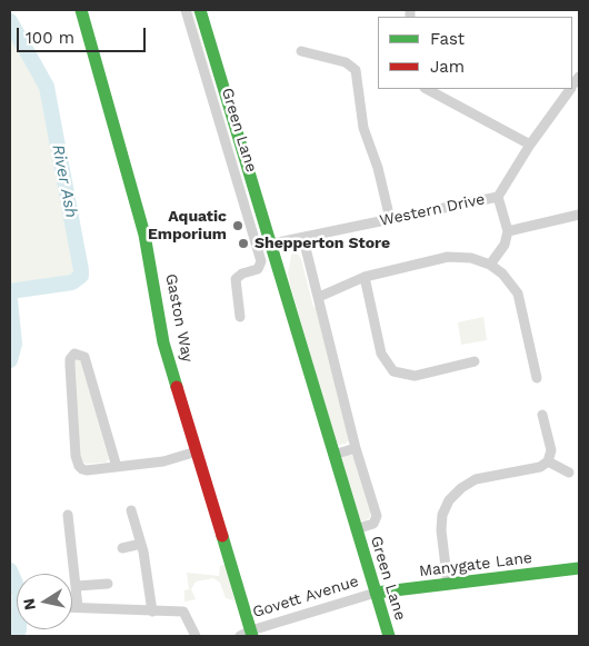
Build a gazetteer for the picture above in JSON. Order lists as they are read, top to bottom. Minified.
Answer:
{"streets":{"street":["Green Lane","Western Drive","Gaston Way","Manygate Lane","Govett Avenue"]},"crossings":[["Green Lane","Western Drive"],["Green Lane","Manygate Lane"],["Green Lane","Govett Avenue"],["Gaston Way","Govett Avenue"],["Manygate Lane","Govett Avenue"]],"water":["River Ash"],"places":["Aquatic Emporium","Shepperton Store"],"legend":["Fast","Jam"],"scale_bar":"100 m","north":"left"}
